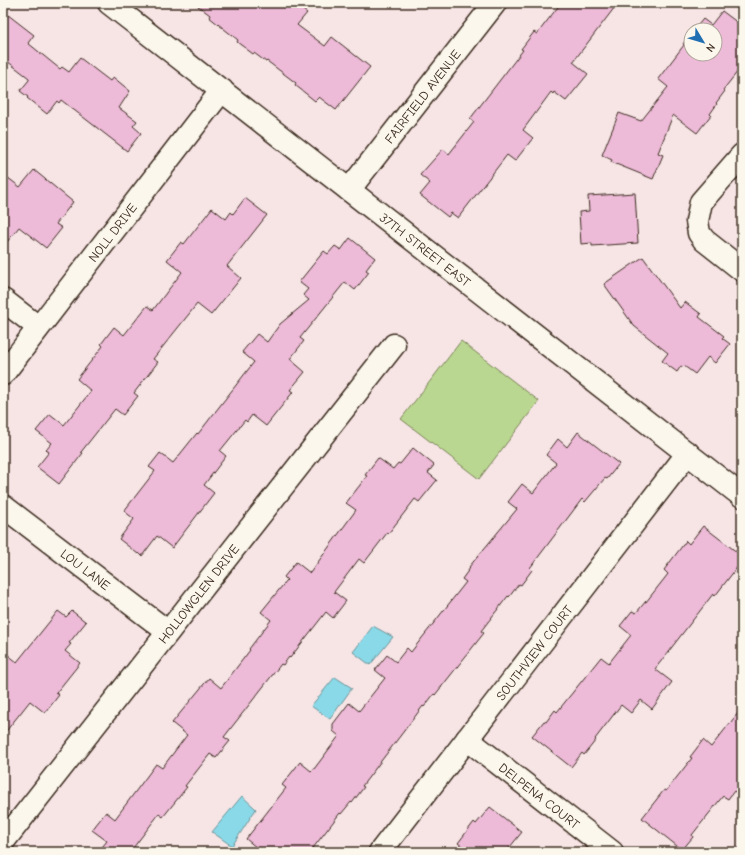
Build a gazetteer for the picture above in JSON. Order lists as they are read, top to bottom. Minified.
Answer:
{"streets":{"street":["FAIRFIELD AVENUE","NOLL DRIVE","37TH STREET EAST","LOU LANE","HOLLOWGLEN DRIVE","SOUTHVIEW COURT","DELPENA COURT"]},"crossings":[["FAIRFIELD AVENUE","37TH STREET EAST"],["NOLL DRIVE","37TH STREET EAST"],["37TH STREET EAST","SOUTHVIEW COURT"],["LOU LANE","HOLLOWGLEN DRIVE"],["SOUTHVIEW COURT","DELPENA COURT"]],"north":"bottom right"}
